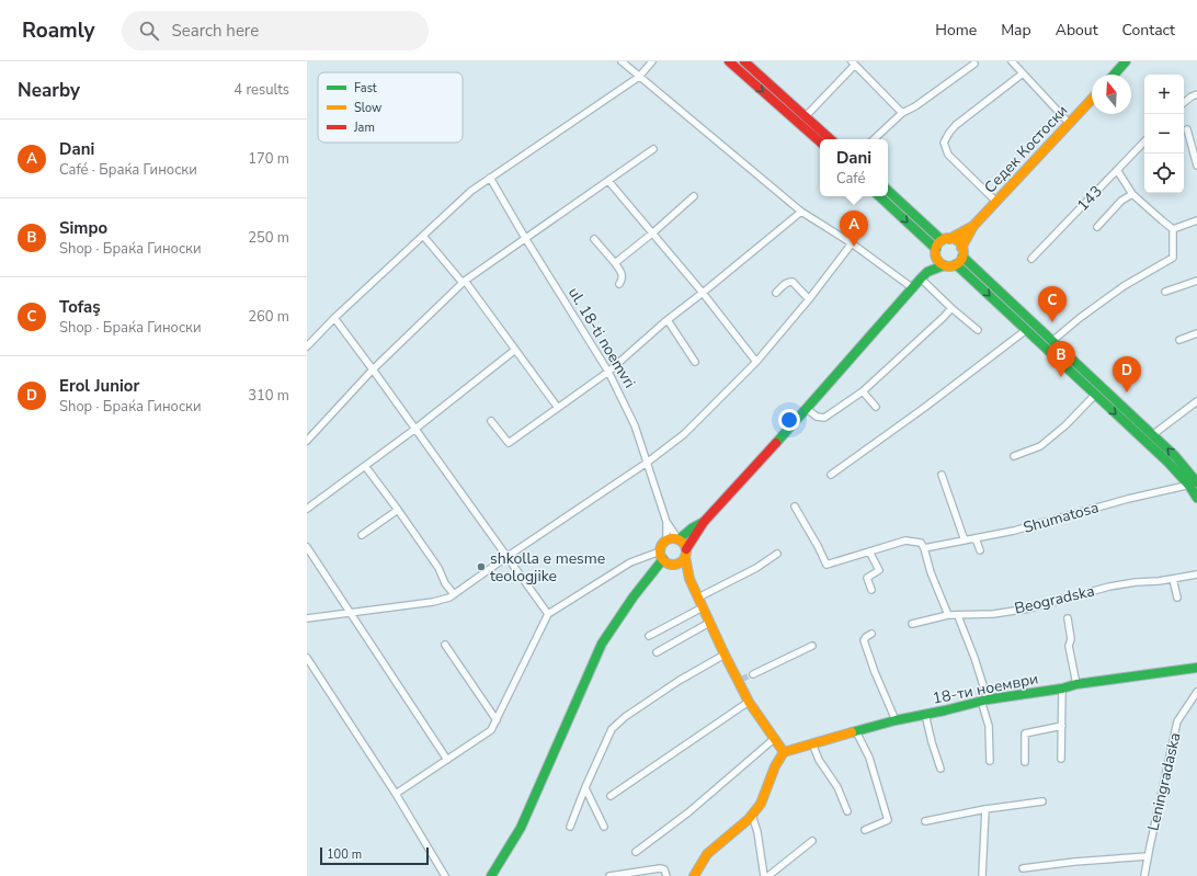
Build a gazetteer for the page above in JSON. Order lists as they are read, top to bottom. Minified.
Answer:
{"streets":{"street":["Седек Костоски","143","ul. 18-ti noemvri","Shumatosa","Beogradska","18-ти ноември","Leningradaska"]},"places":["shkolla e mesme teologjike"],"legend":["Fast","Slow","Jam"],"scale_bar":"100 m","north":"top","page":{"header":"Roamly","search":"Search here","nav":["Home","Map","About","Contact"],"heading":["Nearby","4 results"],"map_buttons":["+","−"],"list":[{"mark":"A","name":"Dani","note":"Café · Браќа Гиноски","value":"170 m"},{"mark":"B","name":"Simpo","note":"Shop · Браќа Гиноски","value":"250 m"},{"mark":"C","name":"Tofaş","note":"Shop · Браќа Гиноски","value":"260 m"},{"mark":"D","name":"Erol Junior","note":"Shop · Браќа Гиноски","value":"310 m"}],"popup":["Dani","Café"],"pins":["A","C","B","D"],"scale":"100 m"}}
